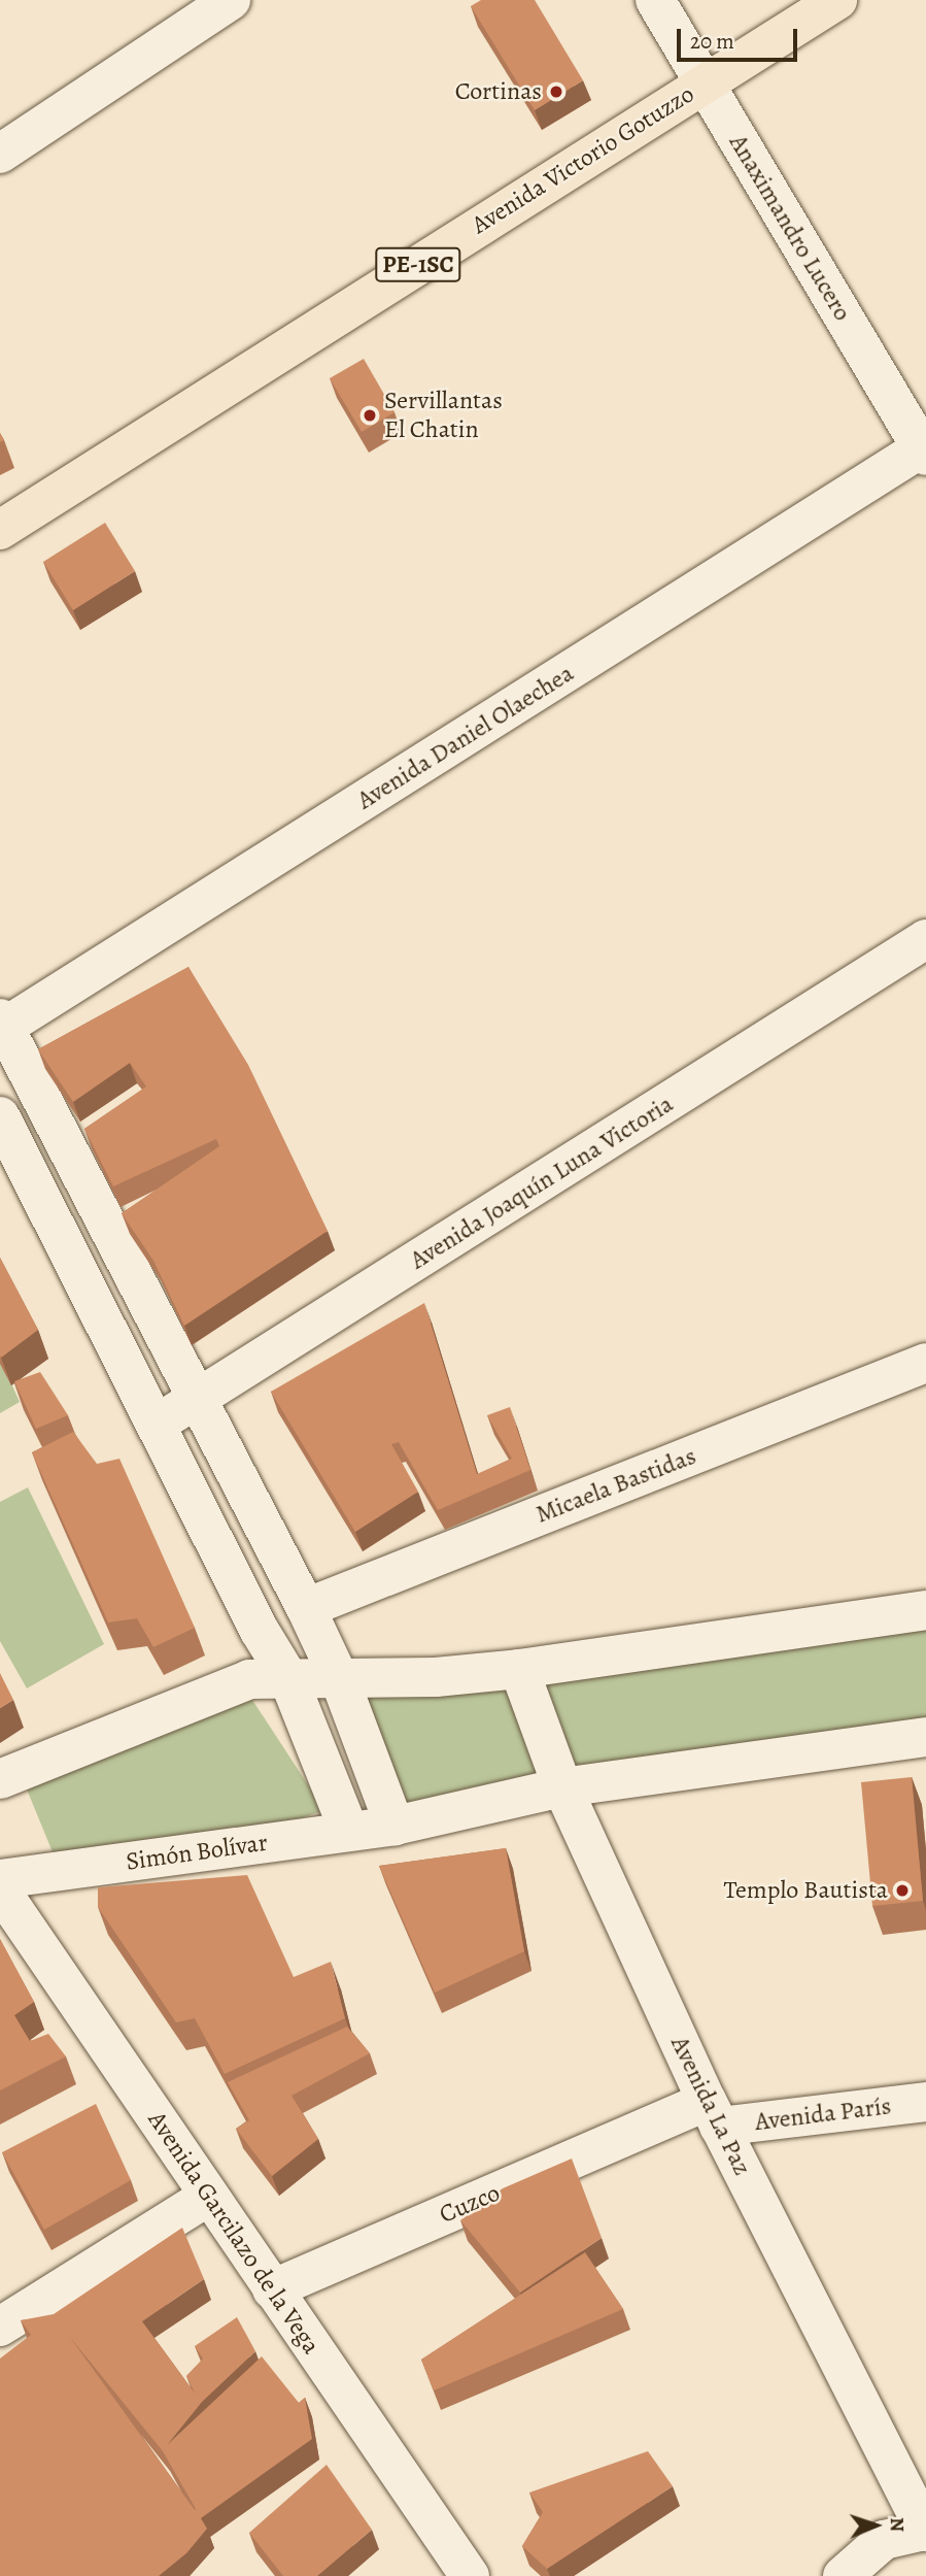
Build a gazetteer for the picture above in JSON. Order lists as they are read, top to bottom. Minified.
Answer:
{"streets":{"main road":["Avenida Victorio Gotuzzo","PE-1SC"],"street":["Anaximandro Lucero","Avenida Daniel Olaechea","Avenida Joaquín Luna Victoria","Micaela Bastidas","Simón Bolívar","Avenida La Paz","Avenida París","Cuzco","Avenida Garcilazo de la Vega"]},"crossings":[["Avenida Victorio Gotuzzo","Anaximandro Lucero"],["Anaximandro Lucero","Avenida Daniel Olaechea"],["Simón Bolívar","Avenida La Paz"],["Avenida La Paz","Avenida París"],["Avenida La Paz","Cuzco"],["Avenida París","Cuzco"],["Cuzco","Avenida Garcilazo de la Vega"]],"places":["Cortinas","Servillantas El Chatin","Templo Bautista"],"scale_bar":"20 m","north":"right"}
